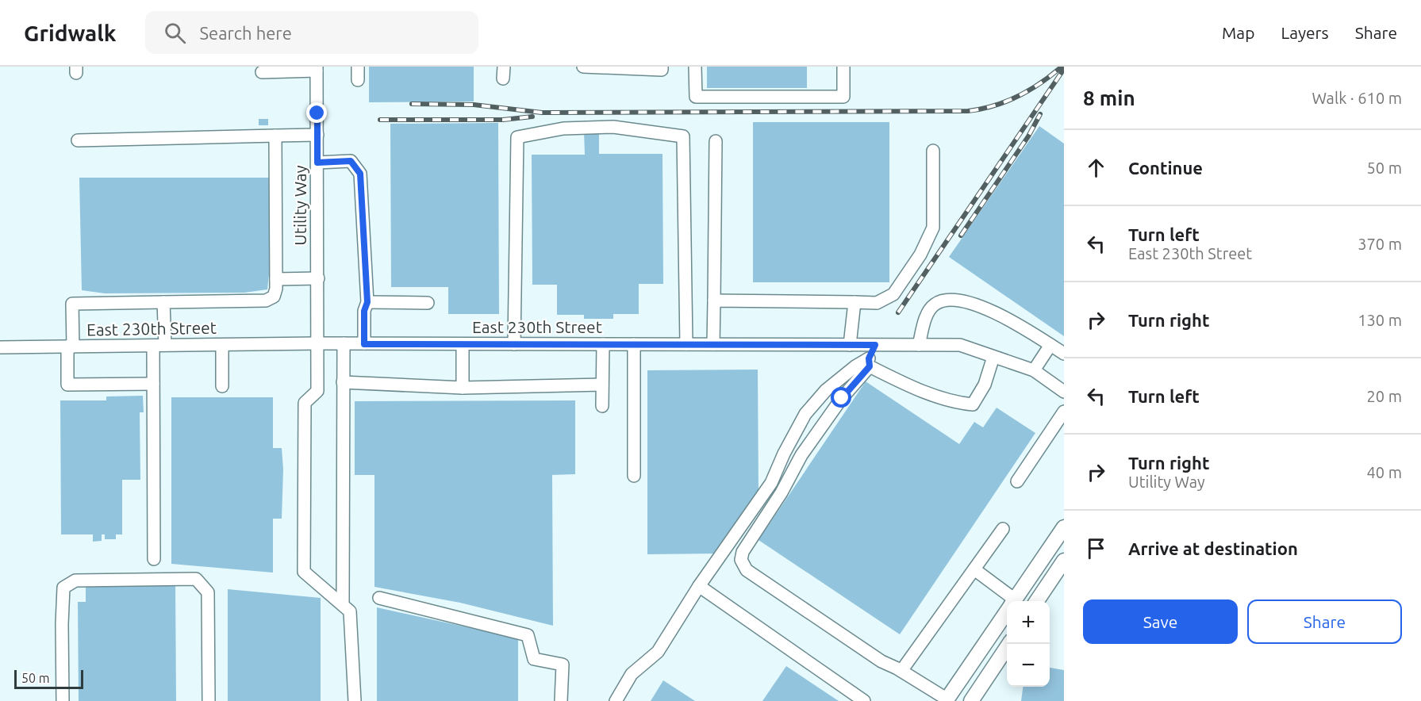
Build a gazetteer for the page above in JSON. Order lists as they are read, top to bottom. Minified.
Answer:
{"streets":{"street":["Utility Way","East 230th Street"]},"crossings":[["Utility Way","East 230th Street"]],"scale_bar":"50 m","page":{"header":"Gridwalk","search":"Search here","nav":["Map","Layers","Share"],"heading":["8 min","Walk · 610 m"],"list":[["Continue","50 m"],["Turn left","East 230th Street","370 m"],["Turn right","130 m"],["Turn left","20 m"],["Turn right","Utility Way","40 m"],"Arrive at destination"],"buttons":["Save","Share"],"map_buttons":["+","−"],"scale":"50 m"}}
